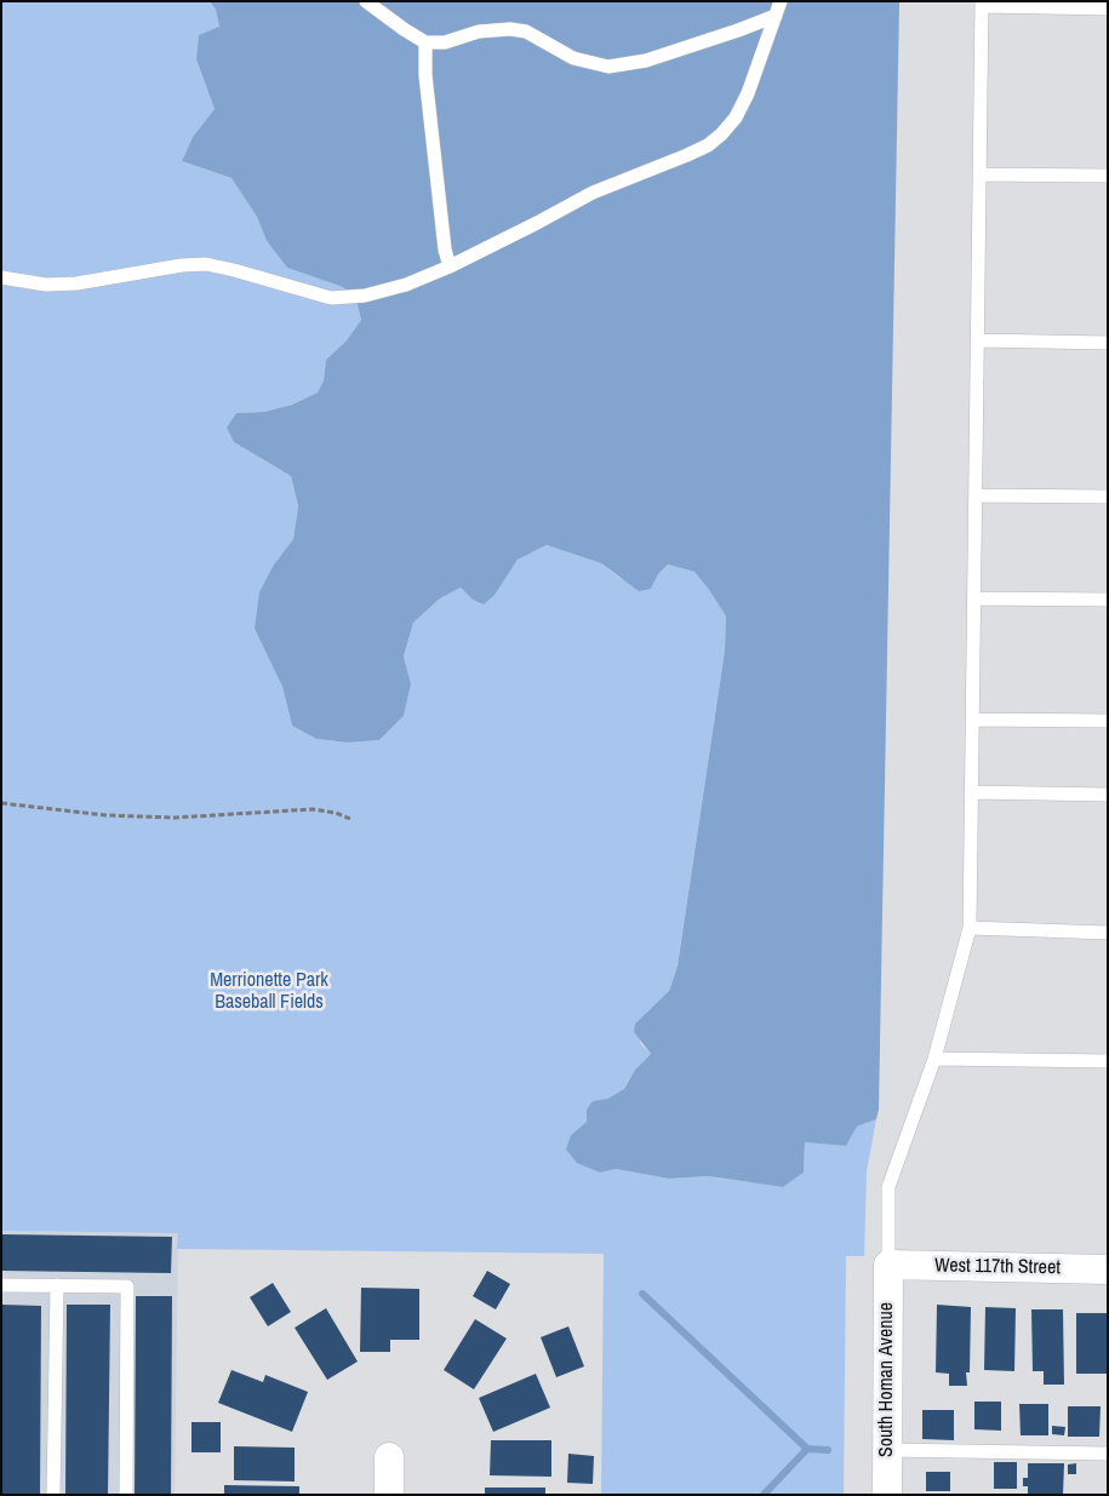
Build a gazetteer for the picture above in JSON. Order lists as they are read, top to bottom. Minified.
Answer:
{"streets":{"street":["West 117th Street","South Homan Avenue"]},"crossings":[["West 117th Street","South Homan Avenue"]],"parks":["Merrionette Park Baseball Fields"]}
